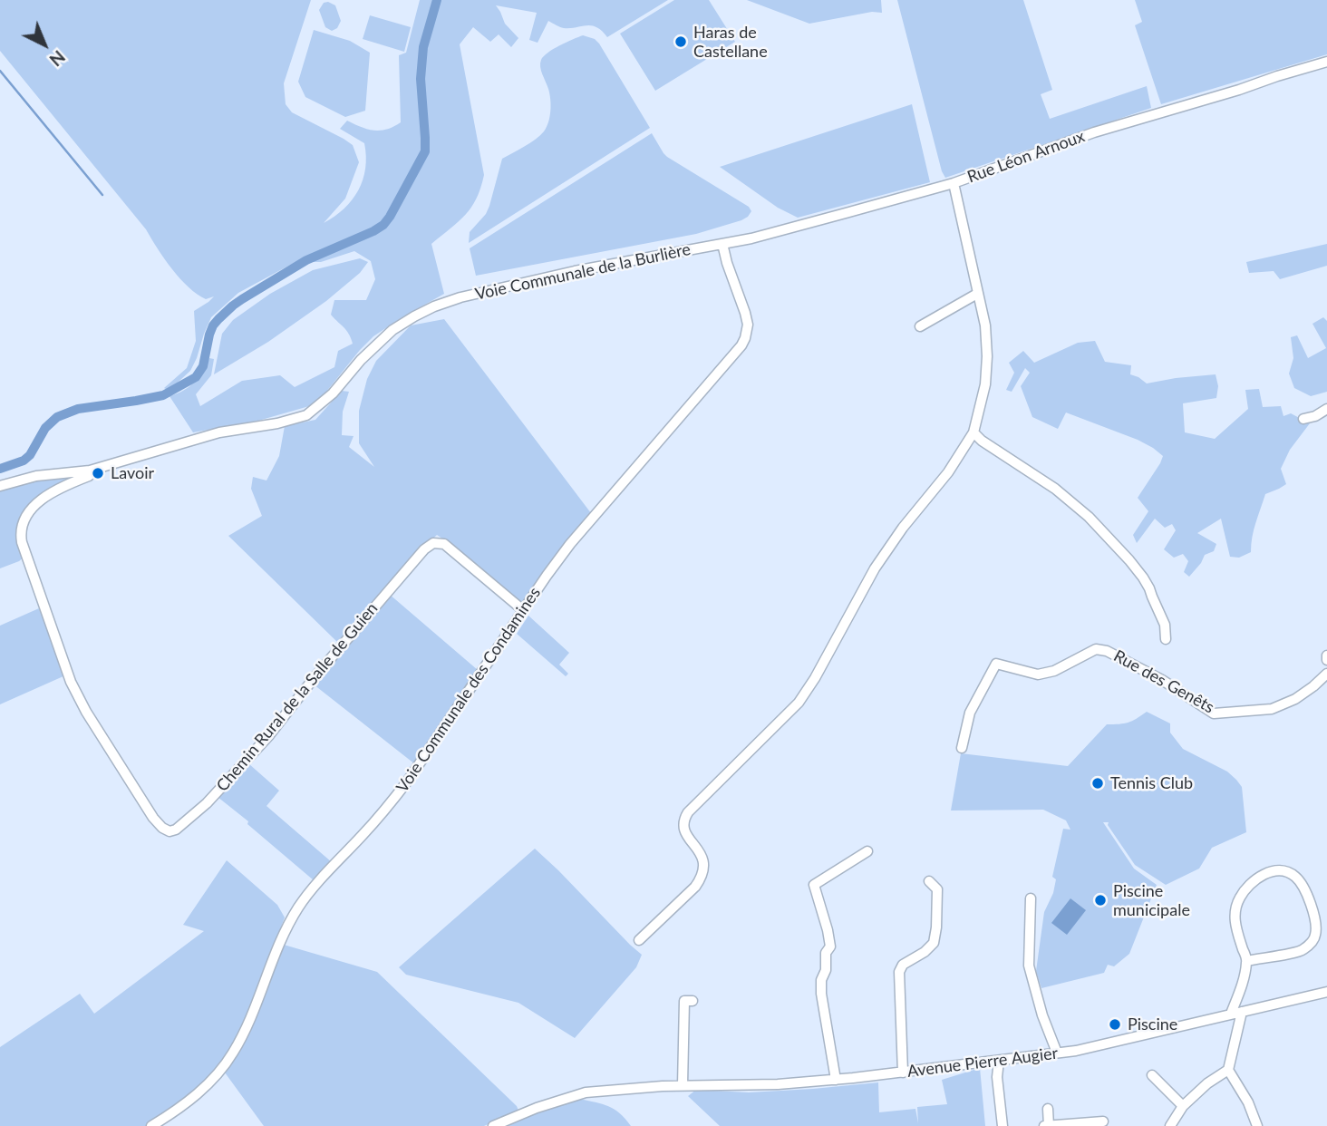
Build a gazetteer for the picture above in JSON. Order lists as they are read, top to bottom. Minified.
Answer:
{"streets":{"street":["Rue Léon Arnoux","Voie Communale de la Burlière","Rue des Genêts","Voie Communale des Condamines","Chemin Rural de la Salle de Guien","Avenue Pierre Augier"]},"crossings":[["Rue Léon Arnoux","Voie Communale de la Burlière"],["Rue Léon Arnoux","Voie Communale des Condamines"],["Voie Communale de la Burlière","Voie Communale des Condamines"],["Voie Communale de la Burlière","Chemin Rural de la Salle de Guien"],["Voie Communale des Condamines","Chemin Rural de la Salle de Guien"]],"places":["Haras de Castellane","Lavoir","Tennis Club","Piscine municipale","Piscine"],"north":"bottom right"}
